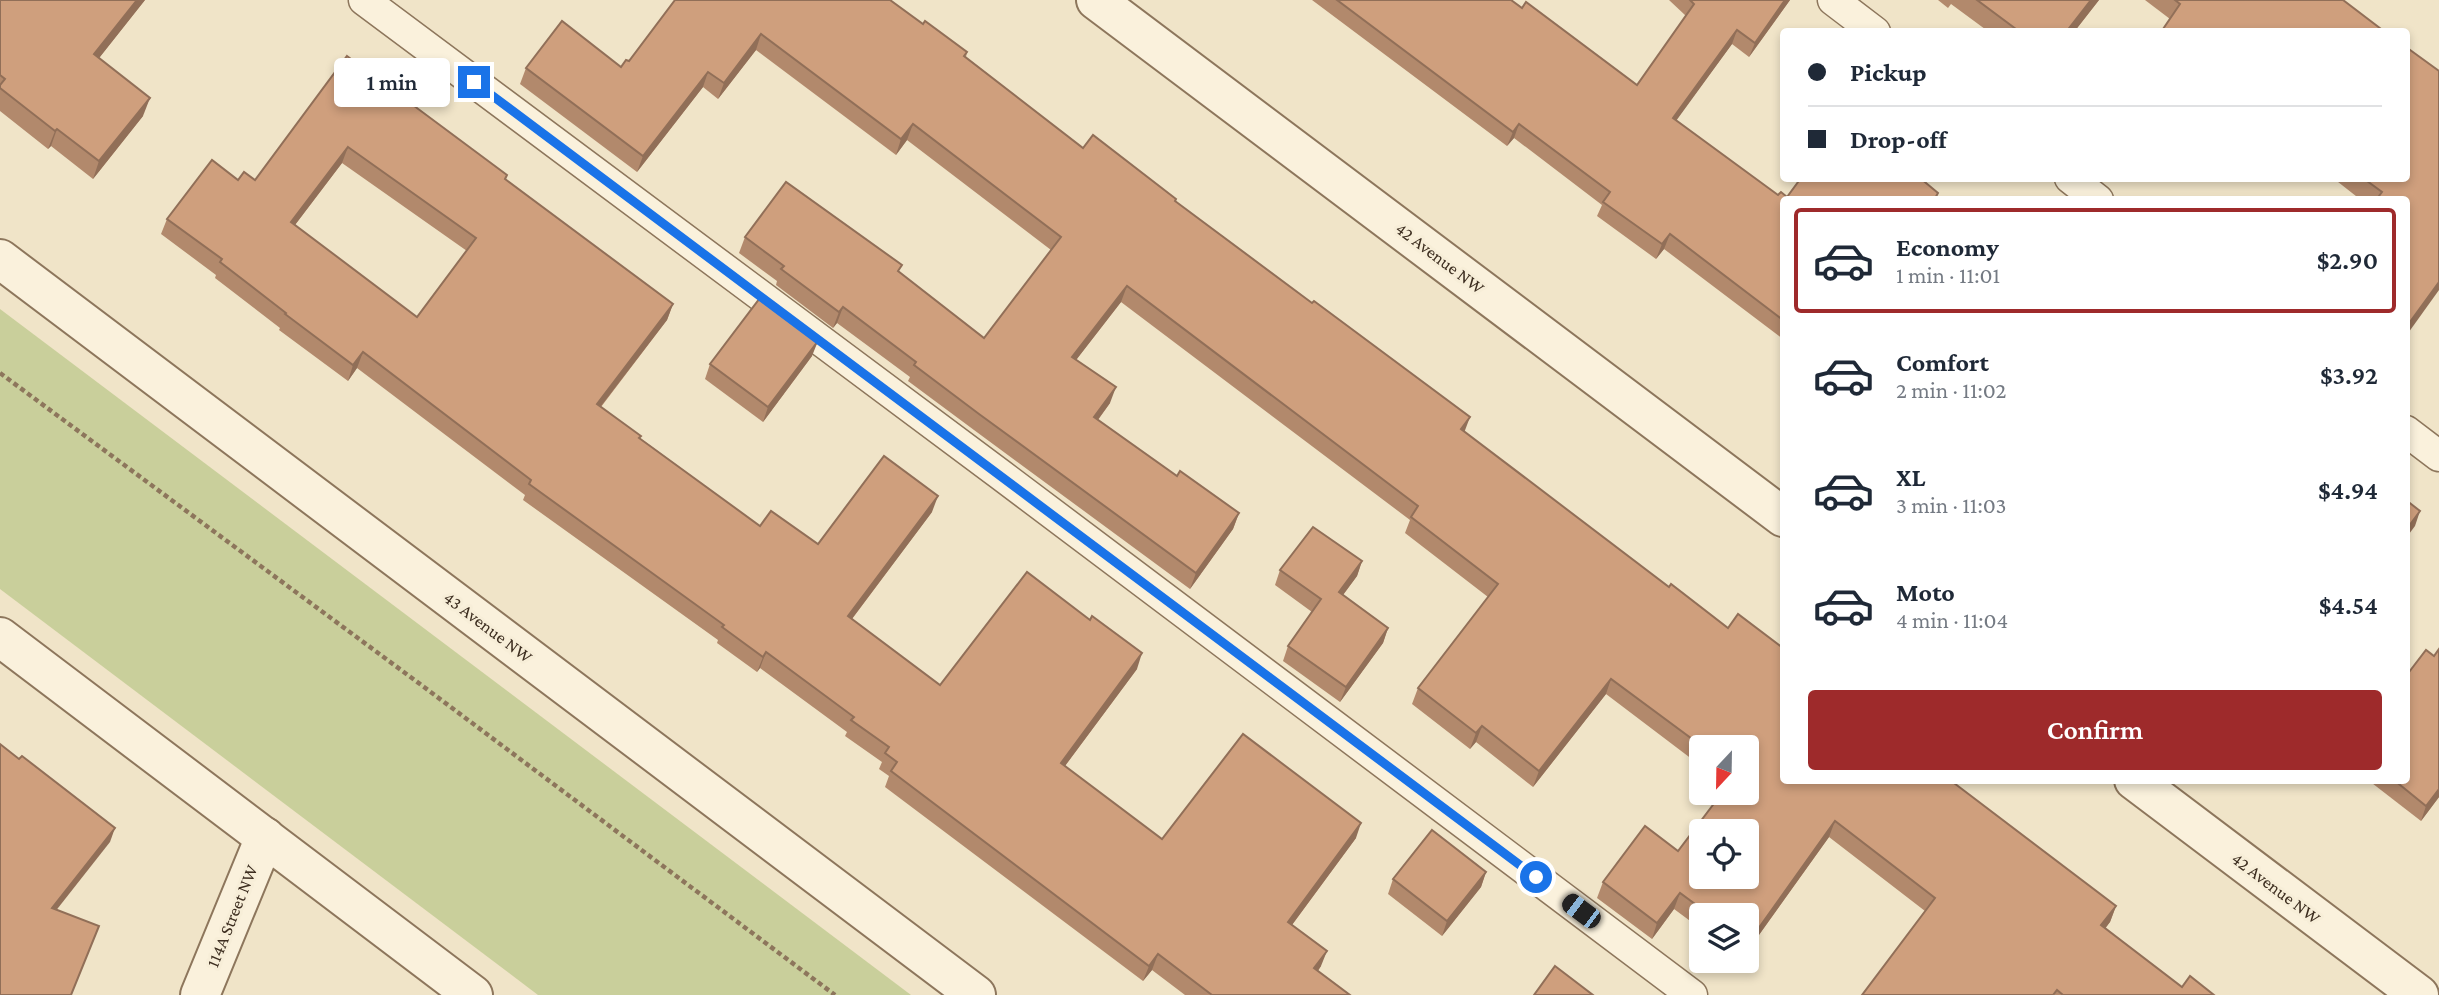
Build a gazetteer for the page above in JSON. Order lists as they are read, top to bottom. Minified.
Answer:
{"streets":{"street":["42 Avenue NW","43 Avenue NW","114A Street NW"]},"north":"bottom","page":{"banner":["Pickup","Drop-off"],"bubble":"1 min","list":[{"name":"Economy","note":"1 min · 11:01","value":"$2.90"},{"name":"Comfort","note":"2 min · 11:02","value":"$3.92"},{"name":"XL","note":"3 min · 11:03","value":"$4.94"},{"name":"Moto","note":"4 min · 11:04","value":"$4.54"}],"buttons":"Confirm"}}
